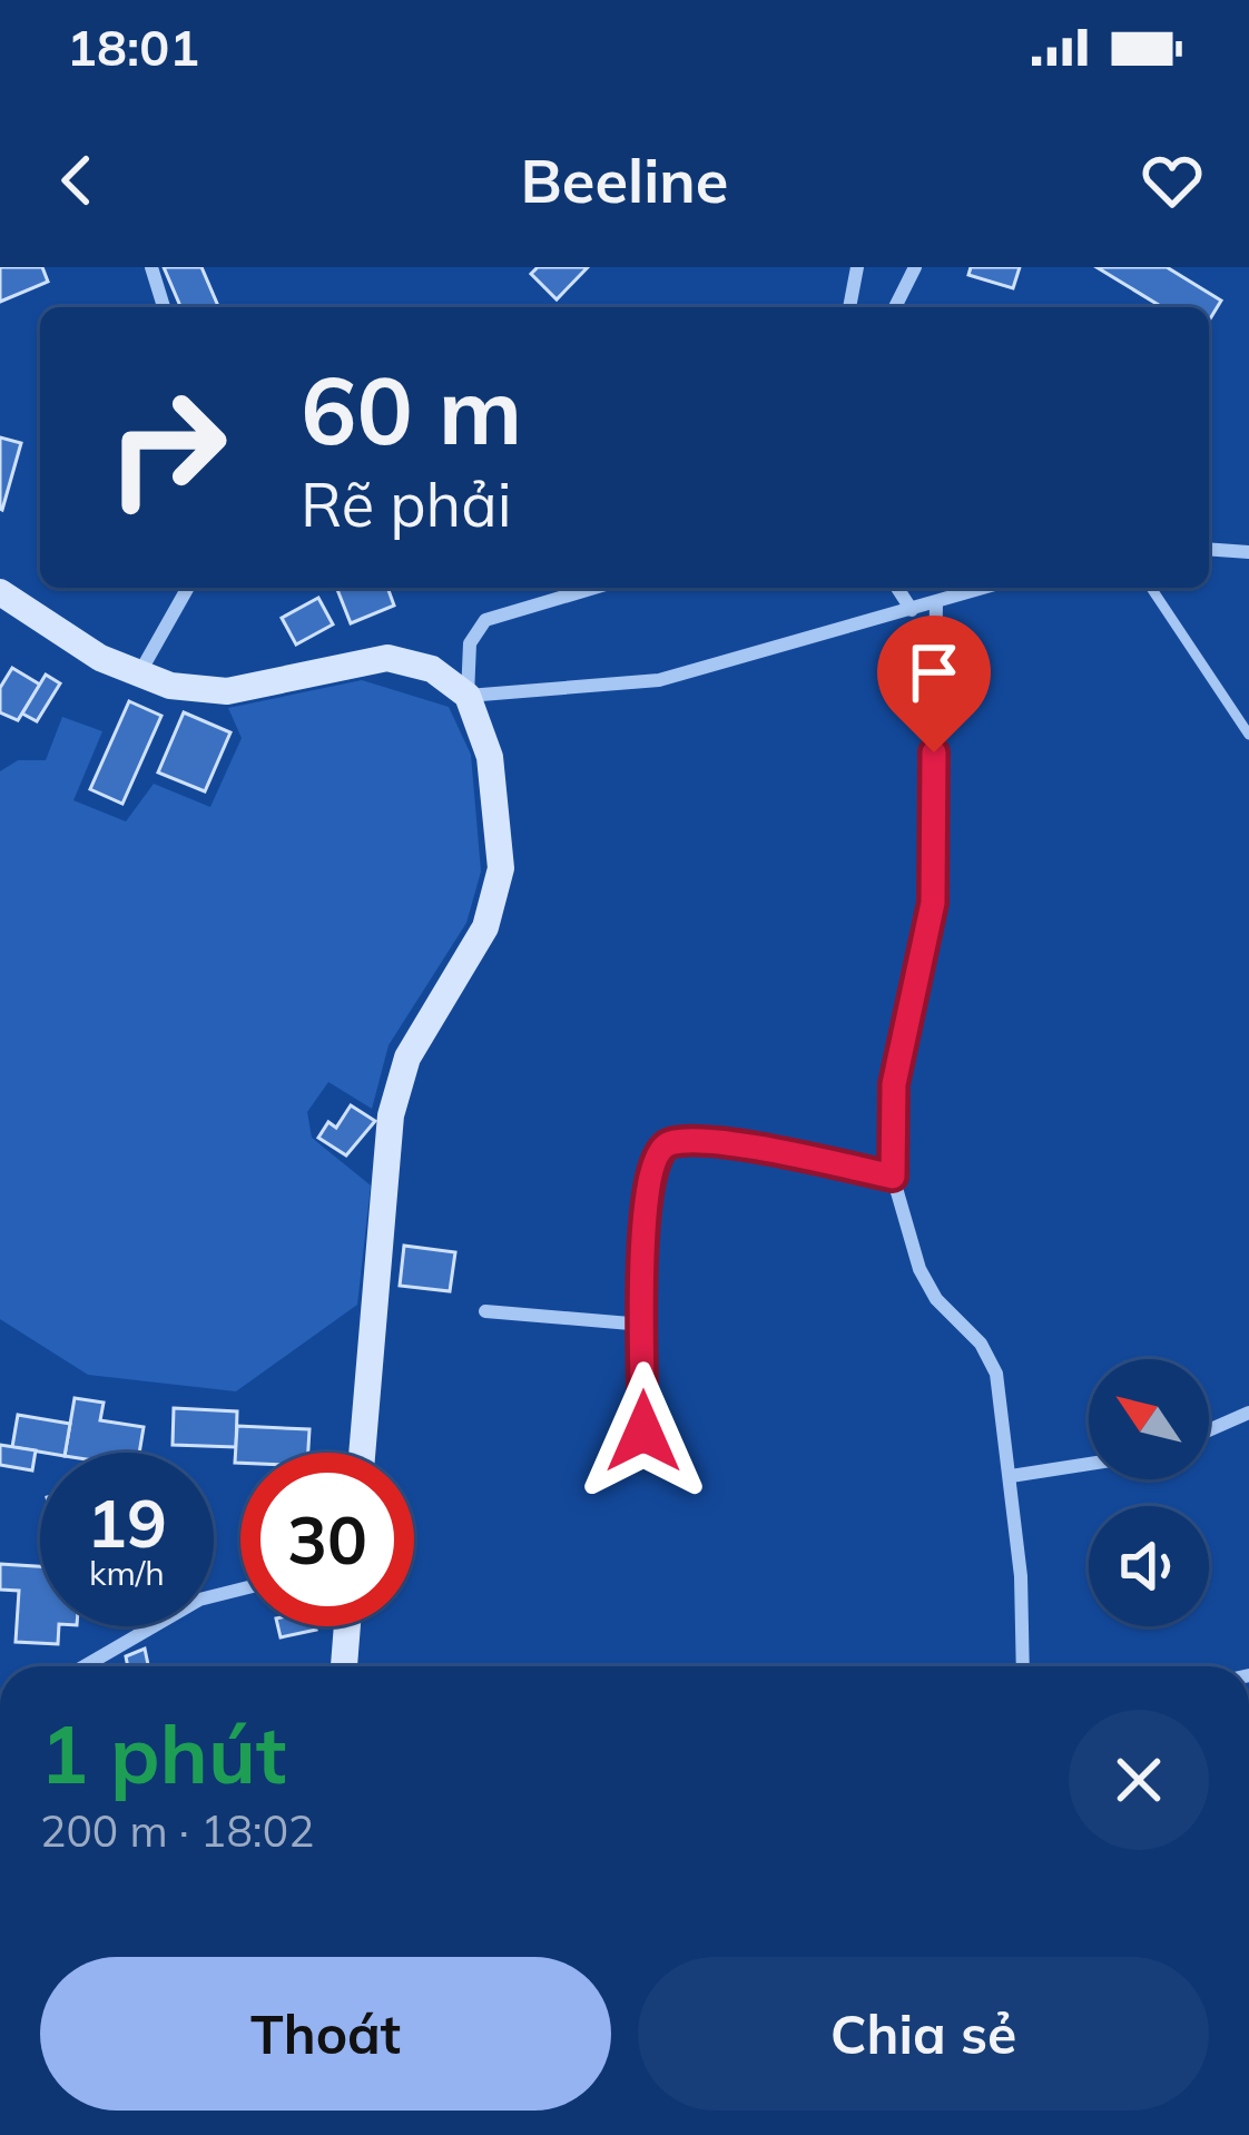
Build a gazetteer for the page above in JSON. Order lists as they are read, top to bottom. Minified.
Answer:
{"north":"top left","page":{"status":"18:01","header":"Beeline","turn":["60 m","Rẽ phải"],"speed":"19 km/h","limit":"30","heading":["1 phút","200 m · 18:02"],"buttons":["Thoát","Chia sẻ"]}}
